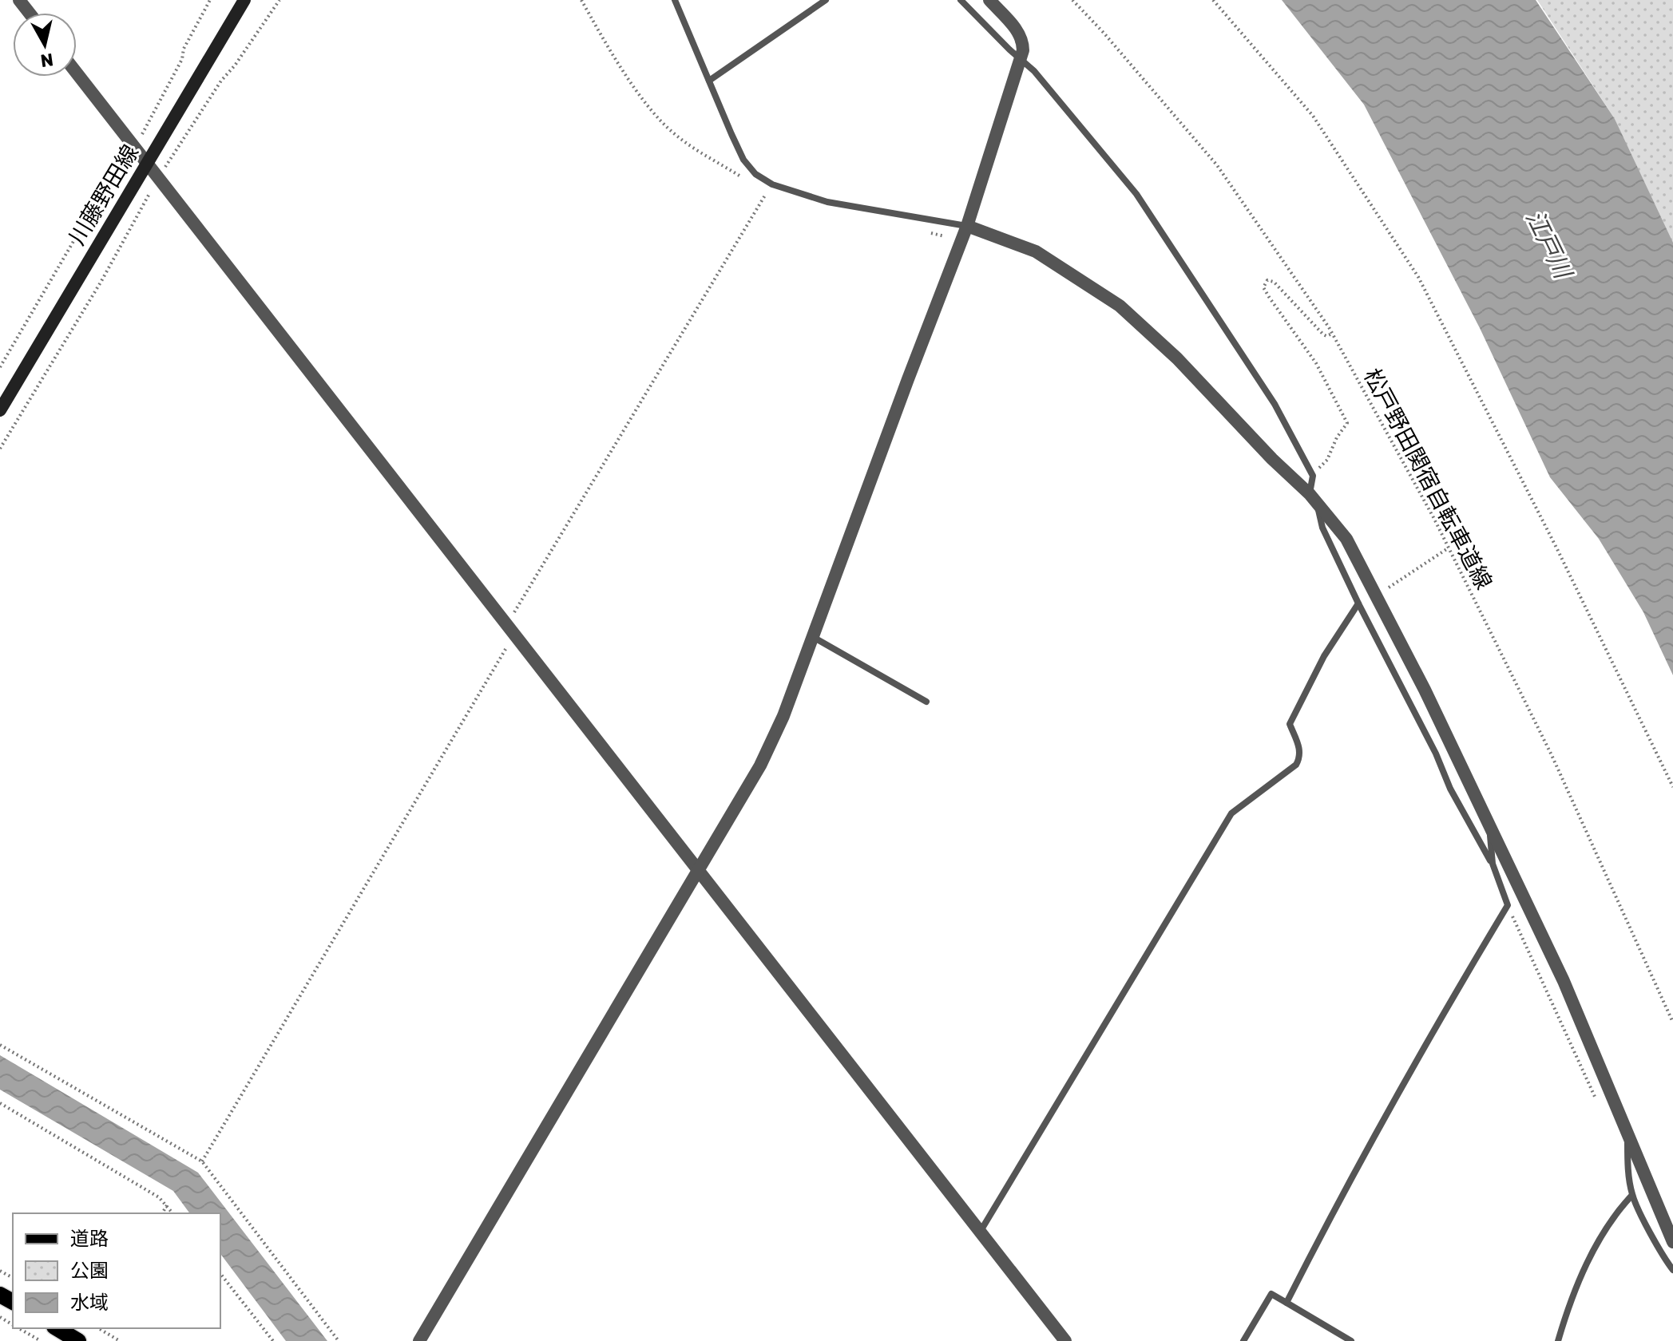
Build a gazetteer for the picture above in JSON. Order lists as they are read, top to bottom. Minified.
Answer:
{"streets":{"main road":["川藤野田線"],"path":["松戸野田関宿自転車道線"]},"water":["江戸川"],"legend":["道路","公園","水域"],"north":"bottom"}
